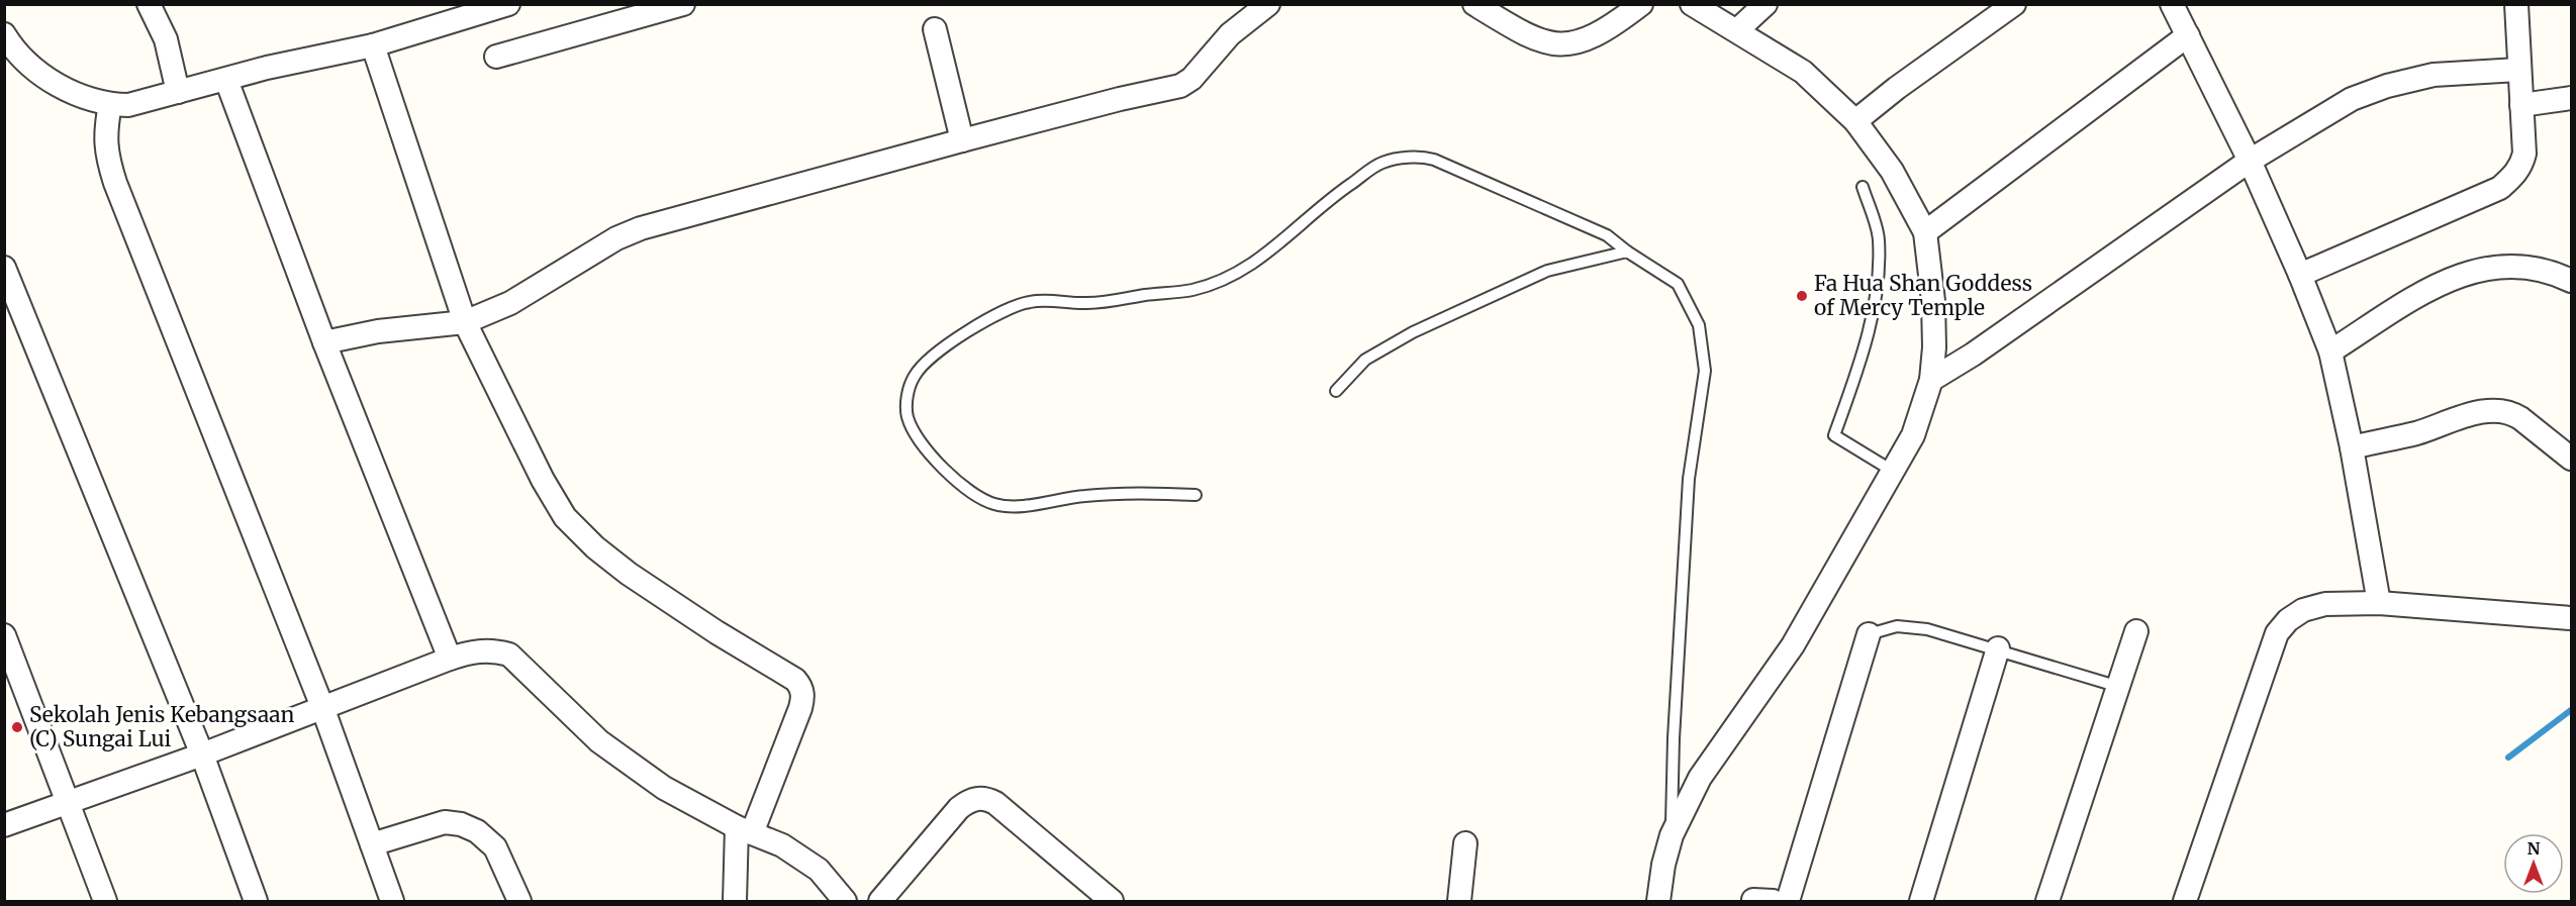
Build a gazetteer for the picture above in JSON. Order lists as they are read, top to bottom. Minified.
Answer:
{"places":["Fa Hua Shan Goddess of Mercy Temple","Sekolah Jenis Kebangsaan (C) Sungai Lui"],"north":"top"}
